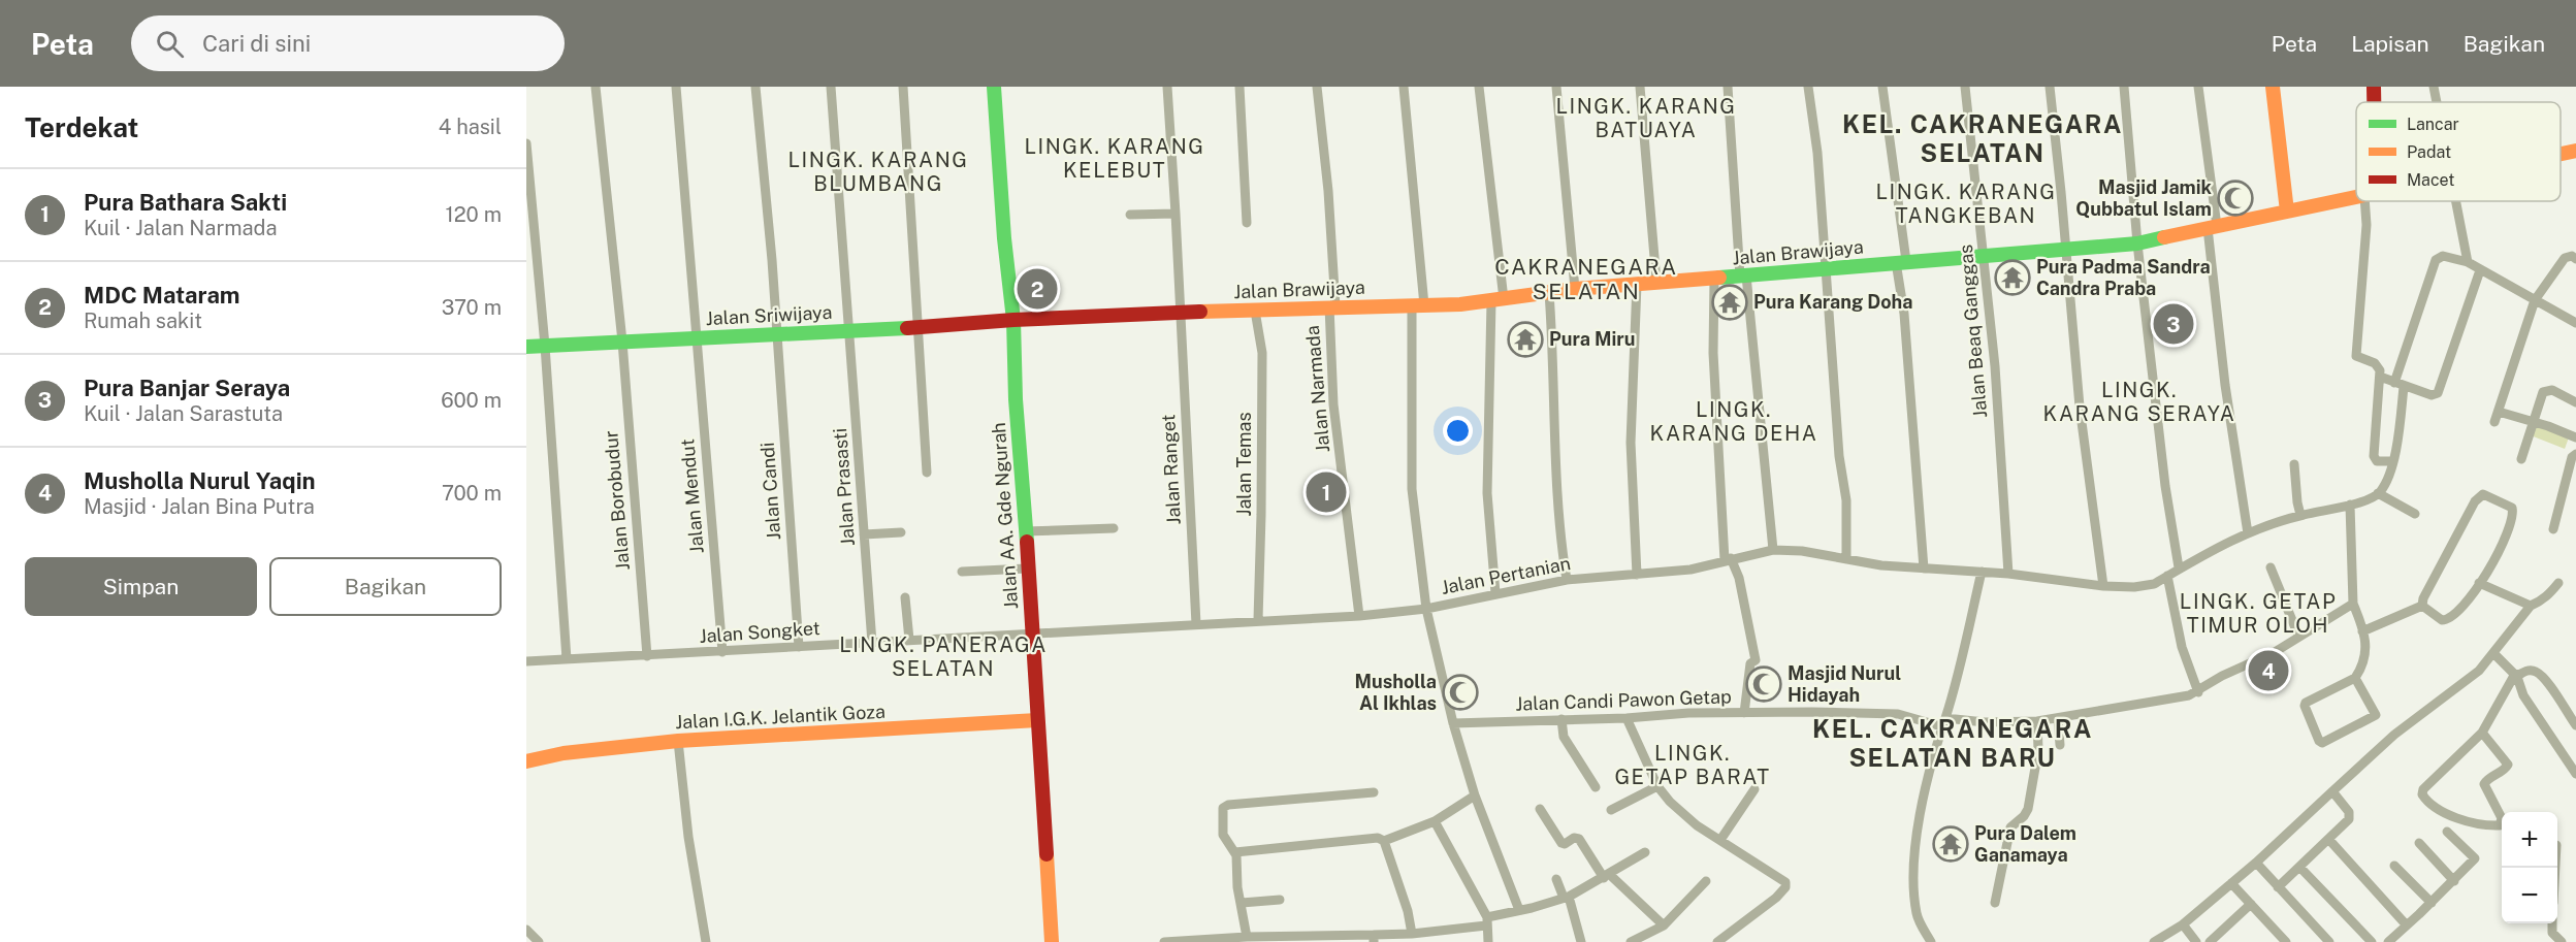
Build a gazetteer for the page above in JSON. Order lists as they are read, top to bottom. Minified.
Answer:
{"streets":{"main road":["Jalan Brawijaya","Jalan Sriwijaya","Jalan AA. Gde Ngurah","Jalan I.G.K. Jelantik Goza"],"street":["Jalan Beaq Ganggas","Jalan Narmada","Jalan Temas","Jalan Ranget","Jalan Prasasti","Jalan Candi","Jalan Mendut","Jalan Borobudur","Jalan Pertanian","Jalan Songket","Jalan Candi Pawon Getap"]},"crossings":[["Jalan Brawijaya","Jalan Sriwijaya"],["Jalan Brawijaya","Jalan Beaq Ganggas"],["Jalan Brawijaya","Jalan Narmada"],["Jalan Brawijaya","Jalan Temas"],["Jalan Brawijaya","Jalan Ranget"],["Jalan Brawijaya","Jalan AA. Gde Ngurah"],["Jalan Sriwijaya","Jalan Prasasti"],["Jalan Sriwijaya","Jalan Candi"],["Jalan Sriwijaya","Jalan Mendut"],["Jalan Sriwijaya","Jalan Borobudur"],["Jalan Sriwijaya","Jalan AA. Gde Ngurah"],["Jalan Beaq Ganggas","Jalan Pertanian"],["Jalan Narmada","Jalan Pertanian"],["Jalan Temas","Jalan Pertanian"],["Jalan Ranget","Jalan Pertanian"],["Jalan Prasasti","Jalan Songket"],["Jalan Candi","Jalan Songket"],["Jalan Mendut","Jalan Songket"],["Jalan Borobudur","Jalan Songket"],["Jalan AA. Gde Ngurah","Jalan Pertanian"],["Jalan AA. Gde Ngurah","Jalan Songket"],["Jalan AA. Gde Ngurah","Jalan I.G.K. Jelantik Goza"],["Jalan Pertanian","Jalan Songket"]],"districts":["LINGK. KARANG BATUAYA","KEL. CAKRANEGARA SELATAN","LINGK. KARANG KELEBUT","LINGK. KARANG BLUMBANG","LINGK. KARANG TANGKEBAN","CAKRANEGARA SELATAN","LINGK. KARANG SERAYA","LINGK. KARANG DEHA","LINGK. GETAP TIMUR OLOH","LINGK. PANERAGA SELATAN","KEL. CAKRANEGARA SELATAN BARU","LINGK. GETAP BARAT"],"places":{"mosque":["Masjid Jamik Qubbatul Islam","Masjid Nurul Hidayah","Musholla Al Ikhlas"],"temple":["Pura Padma Sandra Candra Praba","Pura Karang Doha","Pura Miru","Pura Dalem Ganamaya"]},"legend":["Lancar","Padat","Macet"],"page":{"header":"Peta","search":"Cari di sini","nav":["Peta","Lapisan","Bagikan"],"heading":["Terdekat","4 hasil"],"list":[{"mark":"1","name":"Pura Bathara Sakti","note":"Kuil · Jalan Narmada","value":"120 m"},{"mark":"2","name":"MDC Mataram","note":"Rumah sakit","value":"370 m"},{"mark":"3","name":"Pura Banjar Seraya","note":"Kuil · Jalan Sarastuta","value":"600 m"},{"mark":"4","name":"Musholla Nurul Yaqin","note":"Masjid · Jalan Bina Putra","value":"700 m"}],"pins":["2","3","1","4"],"buttons":["Simpan","Bagikan"],"map_buttons":["+","−"]}}
